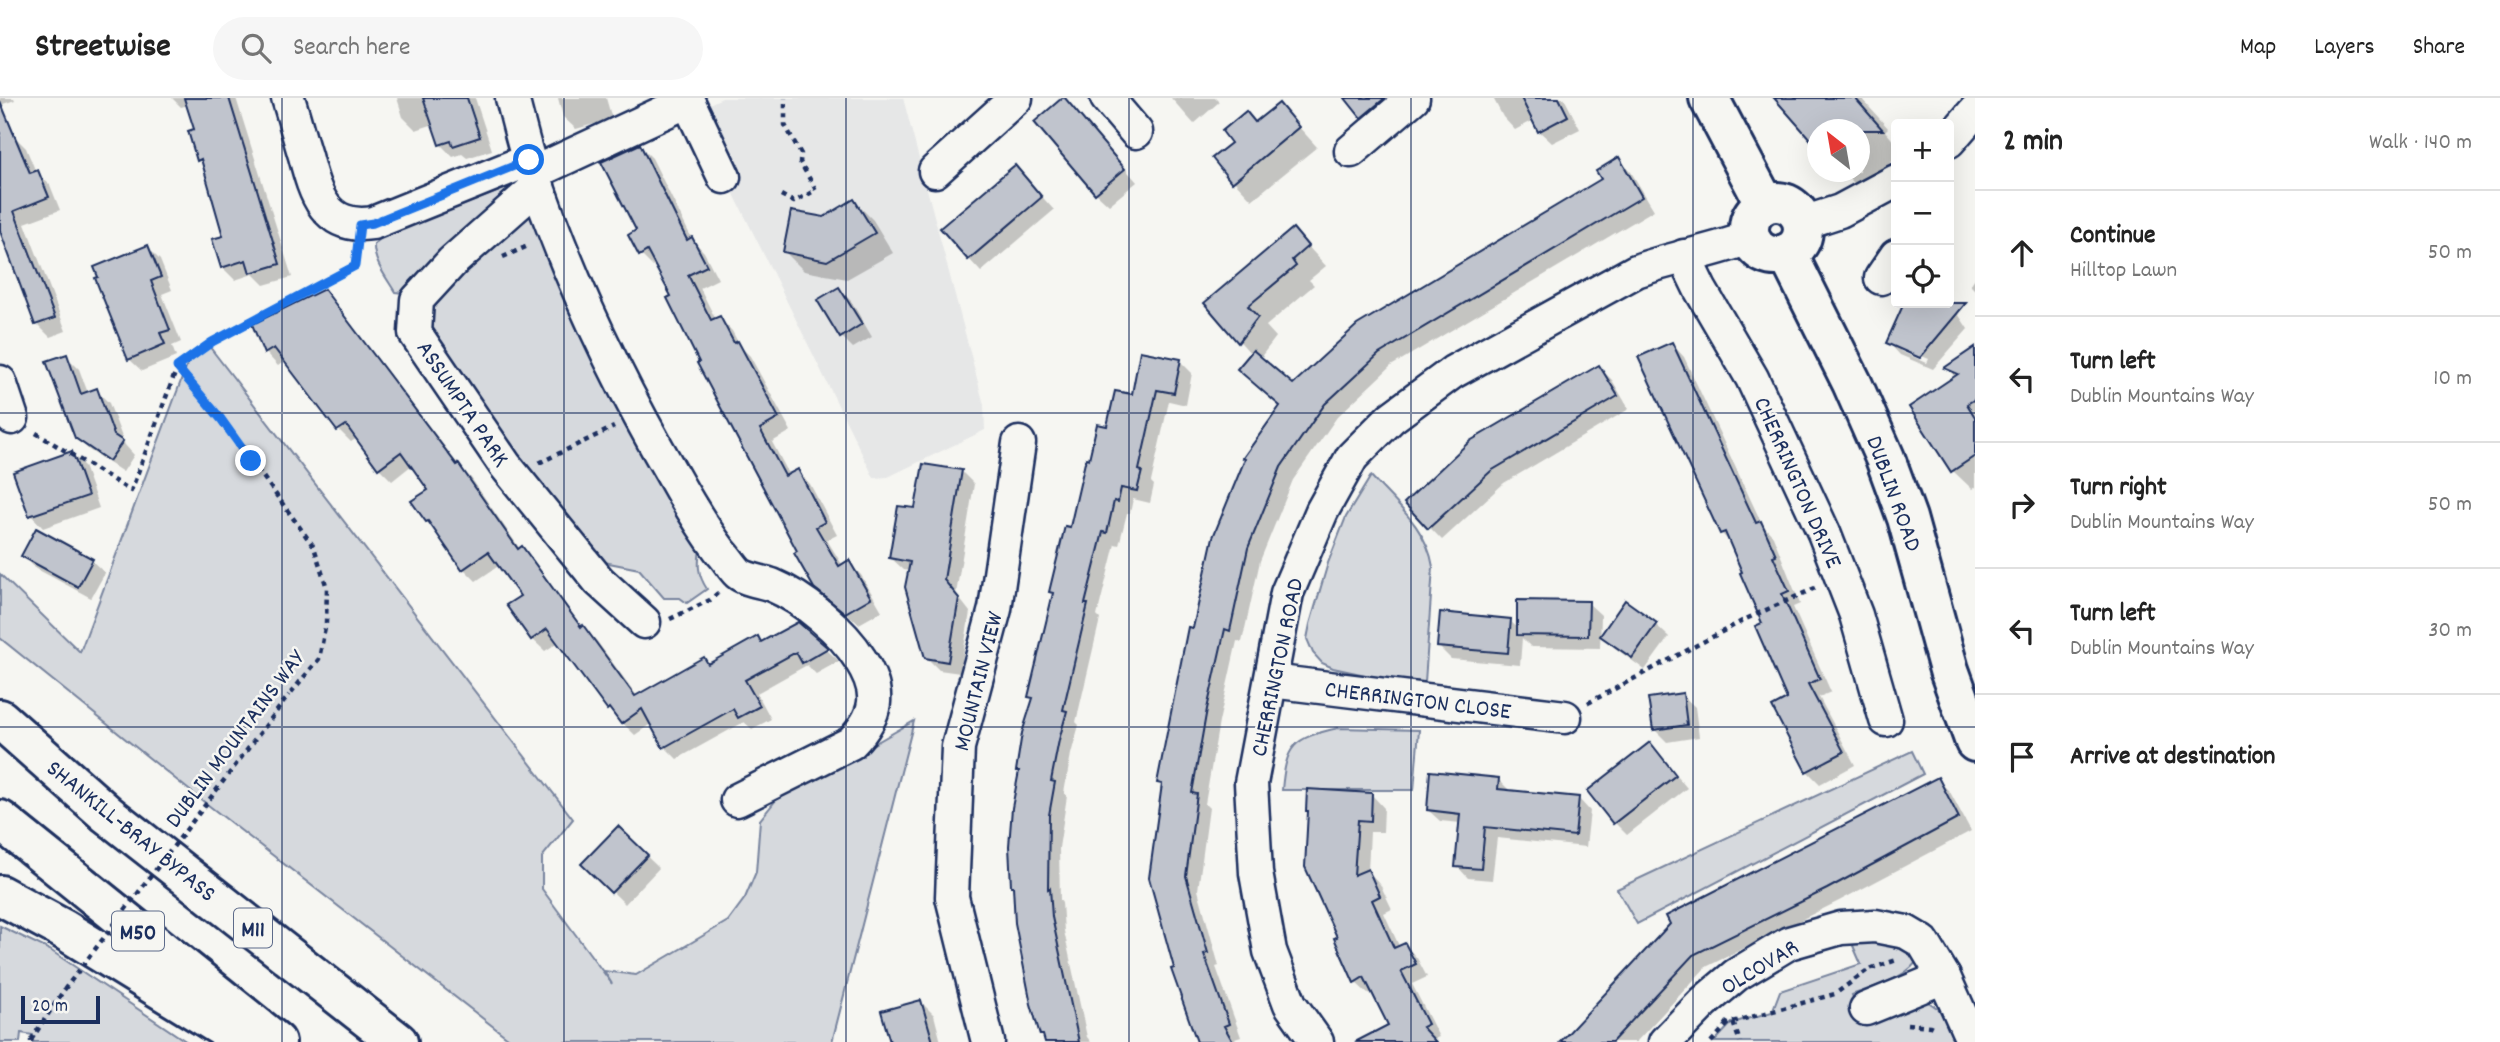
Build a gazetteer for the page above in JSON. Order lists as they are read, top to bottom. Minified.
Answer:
{"streets":{"main road":["DUBLIN ROAD","SHANKILL-BRAY BYPASS","M11","M50"],"street":["ASSUMPTA PARK","CHERRINGTON DRIVE","CHERRINGTON ROAD","MOUNTAIN VIEW","CHERRINGTON CLOSE","OLCOVAR"],"path":["DUBLIN MOUNTAINS WAY"]},"crossings":[["CHERRINGTON DRIVE","CHERRINGTON ROAD"],["CHERRINGTON ROAD","CHERRINGTON CLOSE"]],"scale_bar":"20 m","north":"top left","page":{"header":"Streetwise","search":"Search here","nav":["Map","Layers","Share"],"heading":["2 min","Walk · 140 m"],"map_buttons":["+","−"],"list":[["Continue","Hilltop Lawn","50 m"],["Turn left","Dublin Mountains Way","10 m"],["Turn right","Dublin Mountains Way","50 m"],["Turn left","Dublin Mountains Way","30 m"],"Arrive at destination"],"scale":"20 m"}}
